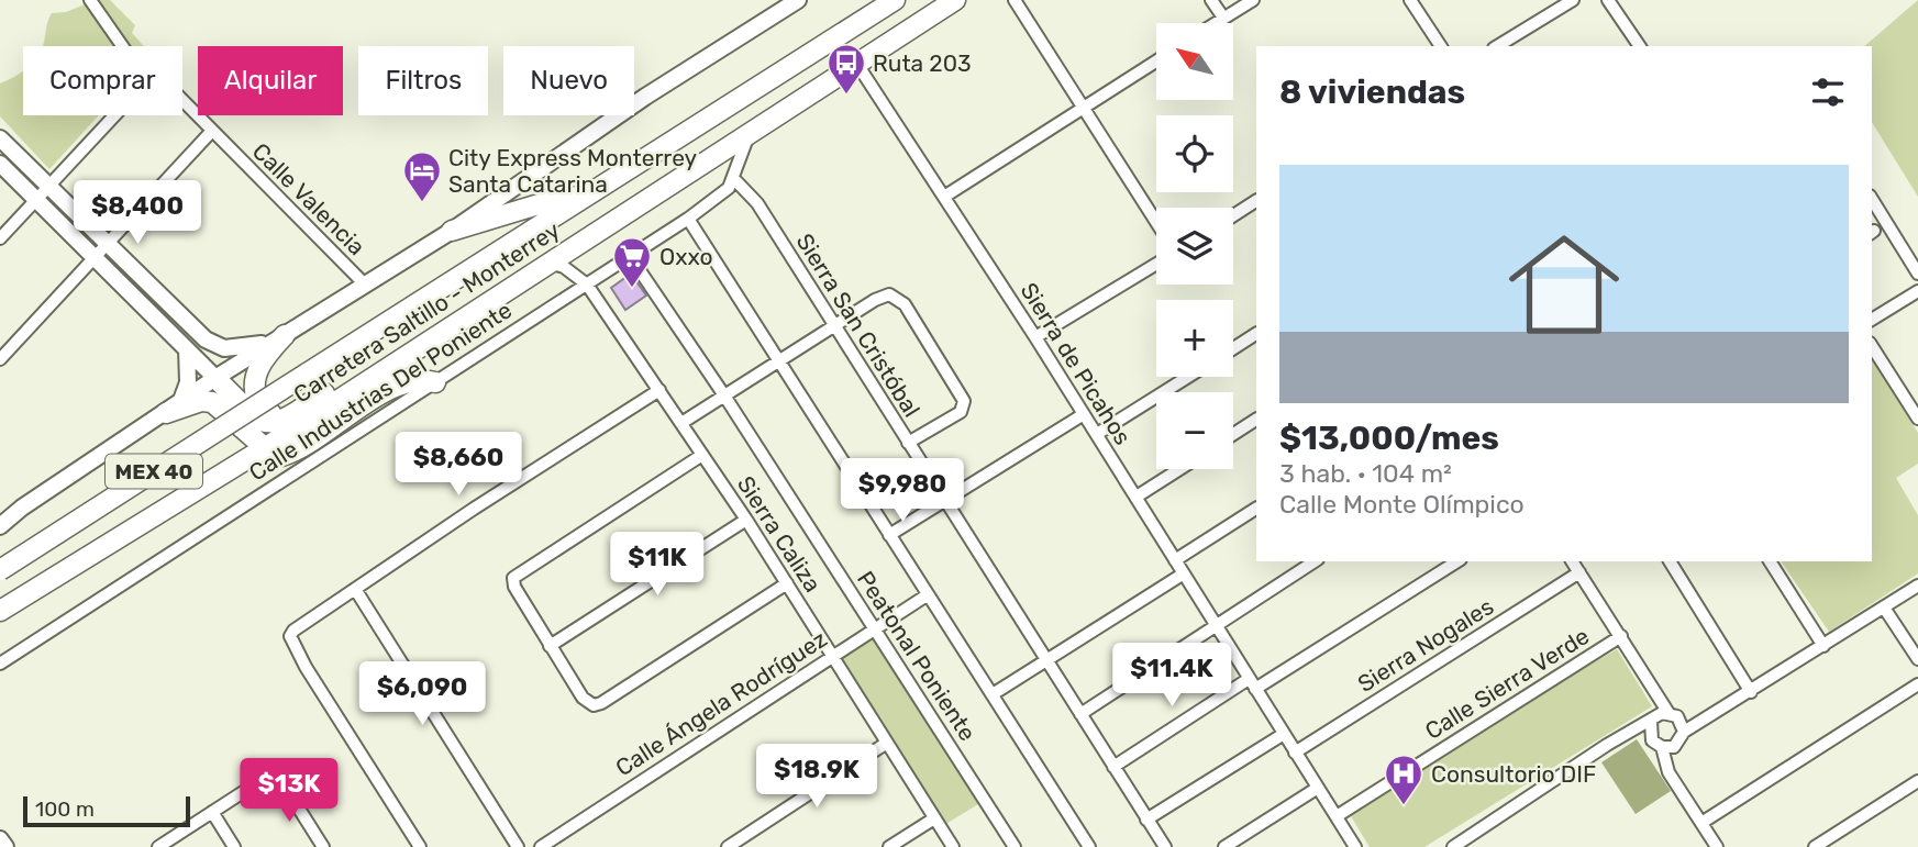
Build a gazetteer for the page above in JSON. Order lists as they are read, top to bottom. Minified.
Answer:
{"streets":{"main road":["Carretera Saltillo - Monterrey","MEX 40"],"street":["Calle Valencia","Sierra San Cristóbal","Sierra de Picahos","Calle Industrias Del Poniente","Sierra Caliza","Sierra Nogales","Peatonal Poniente","Calle Sierra Verde","Calle Ángela Rodríguez"]},"crossings":[["Carretera Saltillo - Monterrey","Sierra de Picahos"],["Carretera Saltillo - Monterrey","Calle Industrias Del Poniente"],["Carretera Saltillo - Monterrey","Sierra Caliza"],["Sierra San Cristóbal","Calle Industrias Del Poniente"],["Sierra de Picahos","Sierra Nogales"],["Sierra de Picahos","Calle Sierra Verde"],["Calle Industrias Del Poniente","Sierra Caliza"],["Calle Industrias Del Poniente","Peatonal Poniente"],["Sierra Caliza","Calle Ángela Rodríguez"],["Peatonal Poniente","Calle Ángela Rodríguez"]],"places":{"bus stop":["Ruta 203"],"hotel":["City Express Monterrey Santa Catarina"],"supermarket":["Oxxo"],"hospital":["Consultorio DIF"]},"scale_bar":"100 m","north":"top left","page":{"map_buttons":["+","−"],"chip":["Comprar","Alquilar","Filtros","Nuevo"],"heading":"8 viviendas","list":[{"name":"$13,000/mes","note":"3 hab. · 104 m² · Calle Monte Olímpico"}],"price":["$8,400","$8,660","$9,980","$11K","$11.4K","$6,090","$18.9K","$13K"],"scale":"100 m"}}
